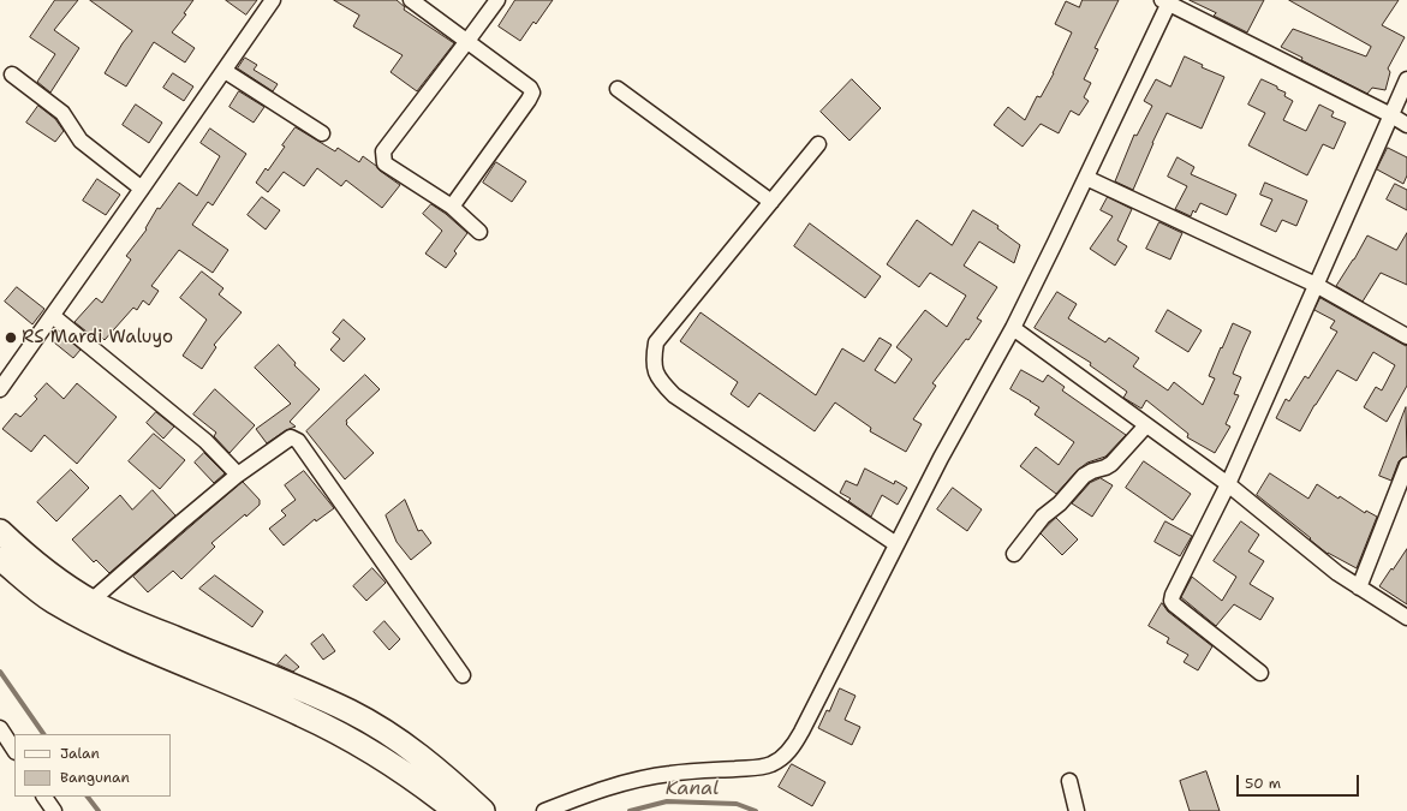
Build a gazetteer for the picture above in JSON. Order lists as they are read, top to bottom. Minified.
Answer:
{"water":["Kanal"],"places":["RS Mardi Waluyo"],"legend":["Jalan","Bangunan"],"scale_bar":"50 m"}
